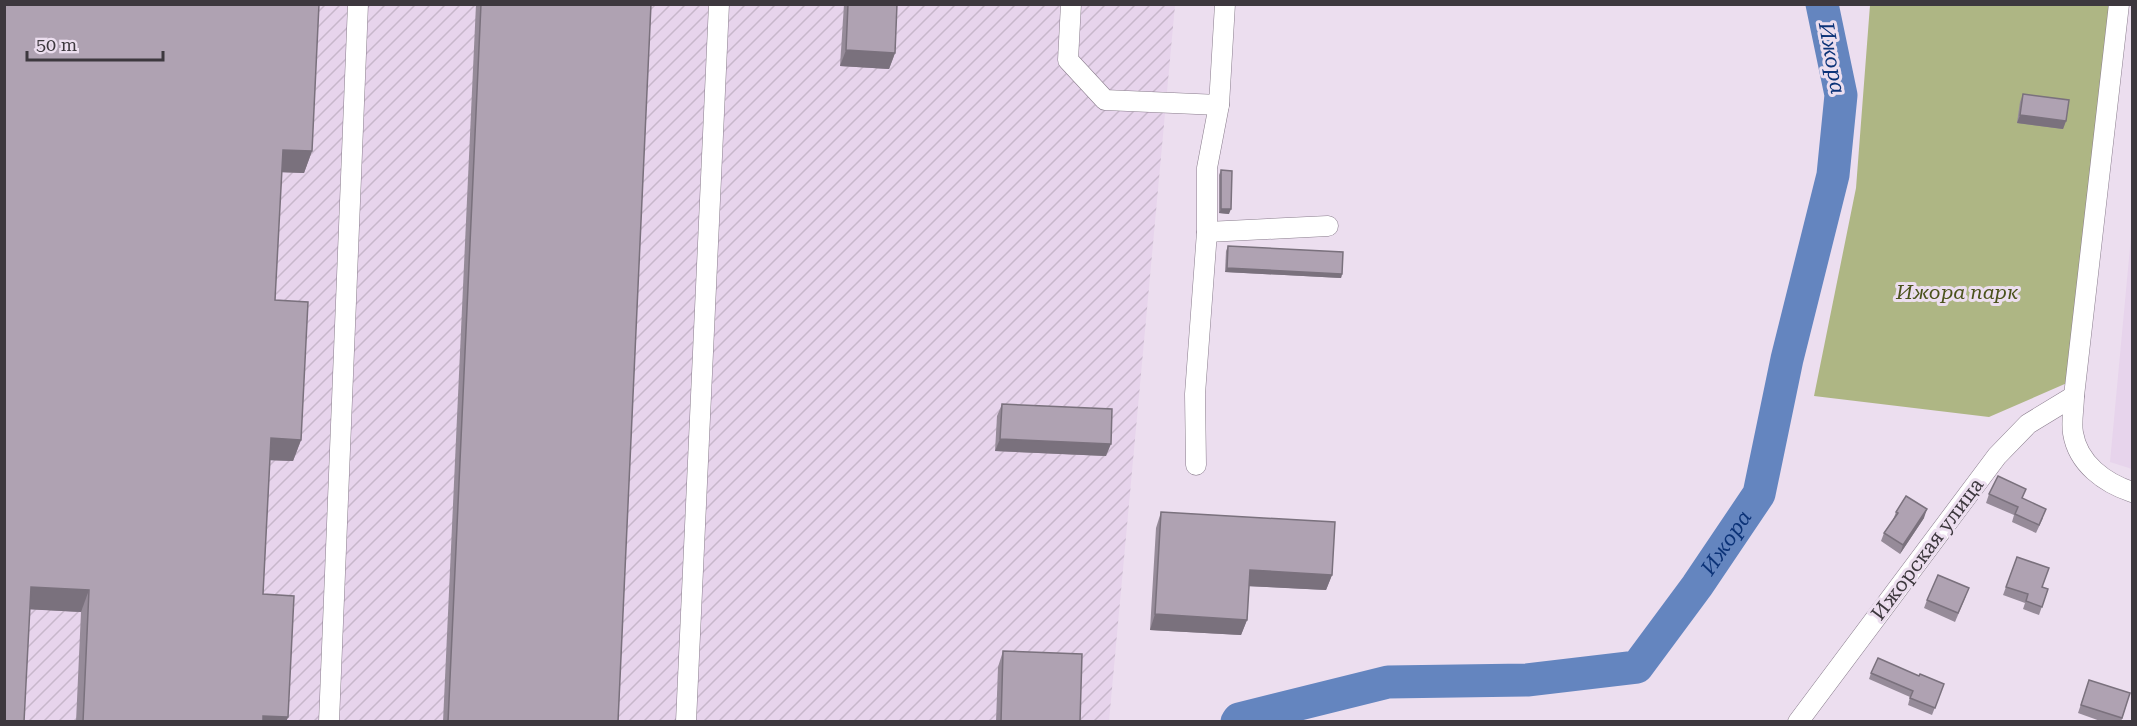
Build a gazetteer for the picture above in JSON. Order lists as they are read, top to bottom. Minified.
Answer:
{"streets":{"street":["Ижорская улица"]},"water":["Ижора"],"parks":["Ижора парк"],"scale_bar":"50 m"}
